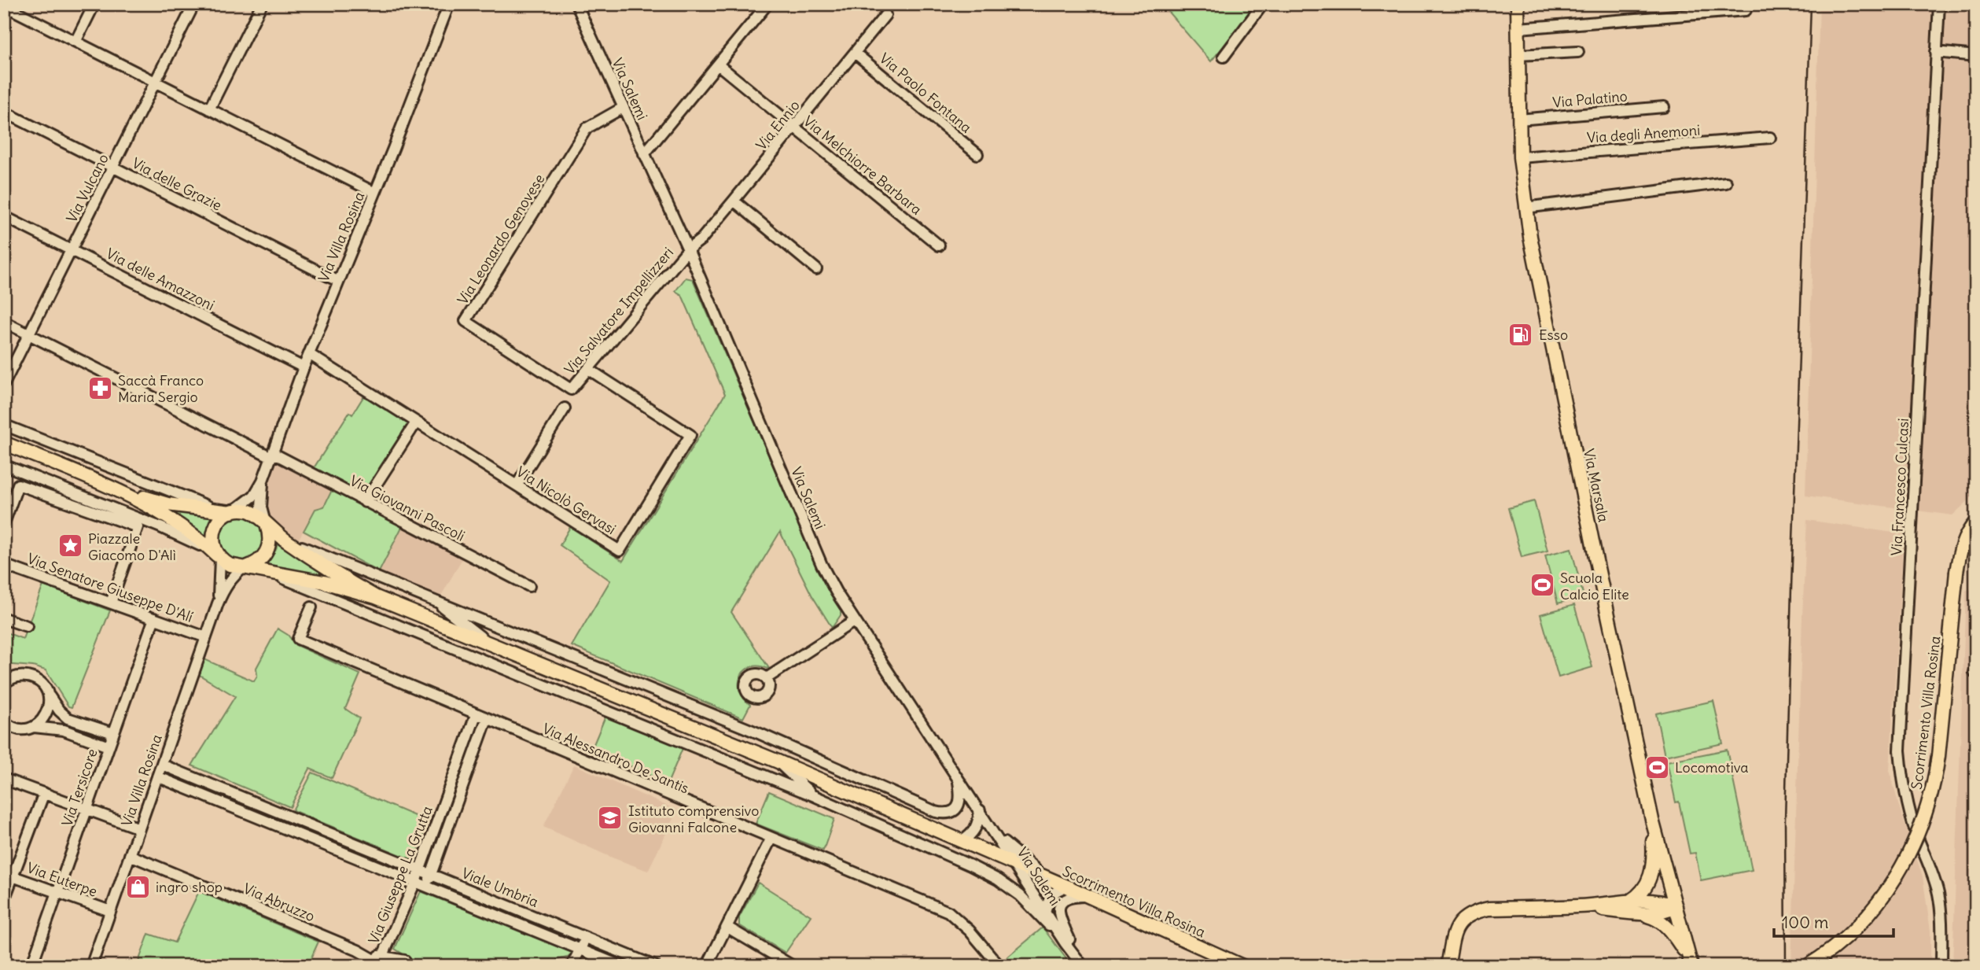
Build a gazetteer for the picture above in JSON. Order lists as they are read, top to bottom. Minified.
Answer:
{"streets":{"main road":["Via Marsala","Scorrimento Villa Rosina"],"street":["Via Salemi","Via Paolo Fontana","Via Palatino","Via Ennio","Via degli Anemoni","Via Melchiorre Barbara","Via delle Grazie","Via Vulcano","Via Villa Rosina","Via Leonardo Genovese","Via delle Amazzoni","Via Salvatore Impellizzeri","Via Francesco Culcasi","Via Nicolò Gervasi","Via Giovanni Pascoli","Via Senatore Giuseppe D'Alí","Via Alessandro De Santis","Via Tersicore","Via Giuseppe La Grutta","Via Euterpe","Viale Umbria","Via Abruzzo"]},"crossings":[["Via Salemi","Via Ennio"],["Via Salemi","Via Leonardo Genovese"],["Via Salemi","Via Salvatore Impellizzeri"],["Via Salemi","Scorrimento Villa Rosina"],["Via Paolo Fontana","Via Ennio"],["Via Palatino","Via Marsala"],["Via Ennio","Via Melchiorre Barbara"],["Via Ennio","Via Salvatore Impellizzeri"],["Via degli Anemoni","Via Marsala"],["Via delle Grazie","Via Vulcano"],["Via delle Grazie","Via Villa Rosina"],["Via Vulcano","Via delle Amazzoni"],["Via Vulcano","Via Giovanni Pascoli"],["Via Villa Rosina","Via delle Amazzoni"],["Via Villa Rosina","Via Nicolò Gervasi"],["Via Villa Rosina","Via Giovanni Pascoli"],["Via Villa Rosina","Via Senatore Giuseppe D'Alí"],["Via Villa Rosina","Via Euterpe"],["Via Villa Rosina","Viale Umbria"],["Via Villa Rosina","Via Abruzzo"],["Via Leonardo Genovese","Via Salvatore Impellizzeri"],["Via Salvatore Impellizzeri","Via Nicolò Gervasi"],["Via Senatore Giuseppe D'Alí","Via Tersicore"],["Via Alessandro De Santis","Via Giuseppe La Grutta"],["Via Tersicore","Via Euterpe"],["Via Giuseppe La Grutta","Viale Umbria"],["Via Giuseppe La Grutta","Via Abruzzo"]],"places":{"fuel station":["Esso"],"pharmacy":["Saccà Franco Maria Sergio"],"place":["Piazzale Giacomo D'Alì"],"sports":["Scuola Calcio Elite","Locomotiva"],"school or university":["Istituto comprensivo Giovanni Falcone"],"shop":["ingro shop"]},"scale_bar":"100 m"}
